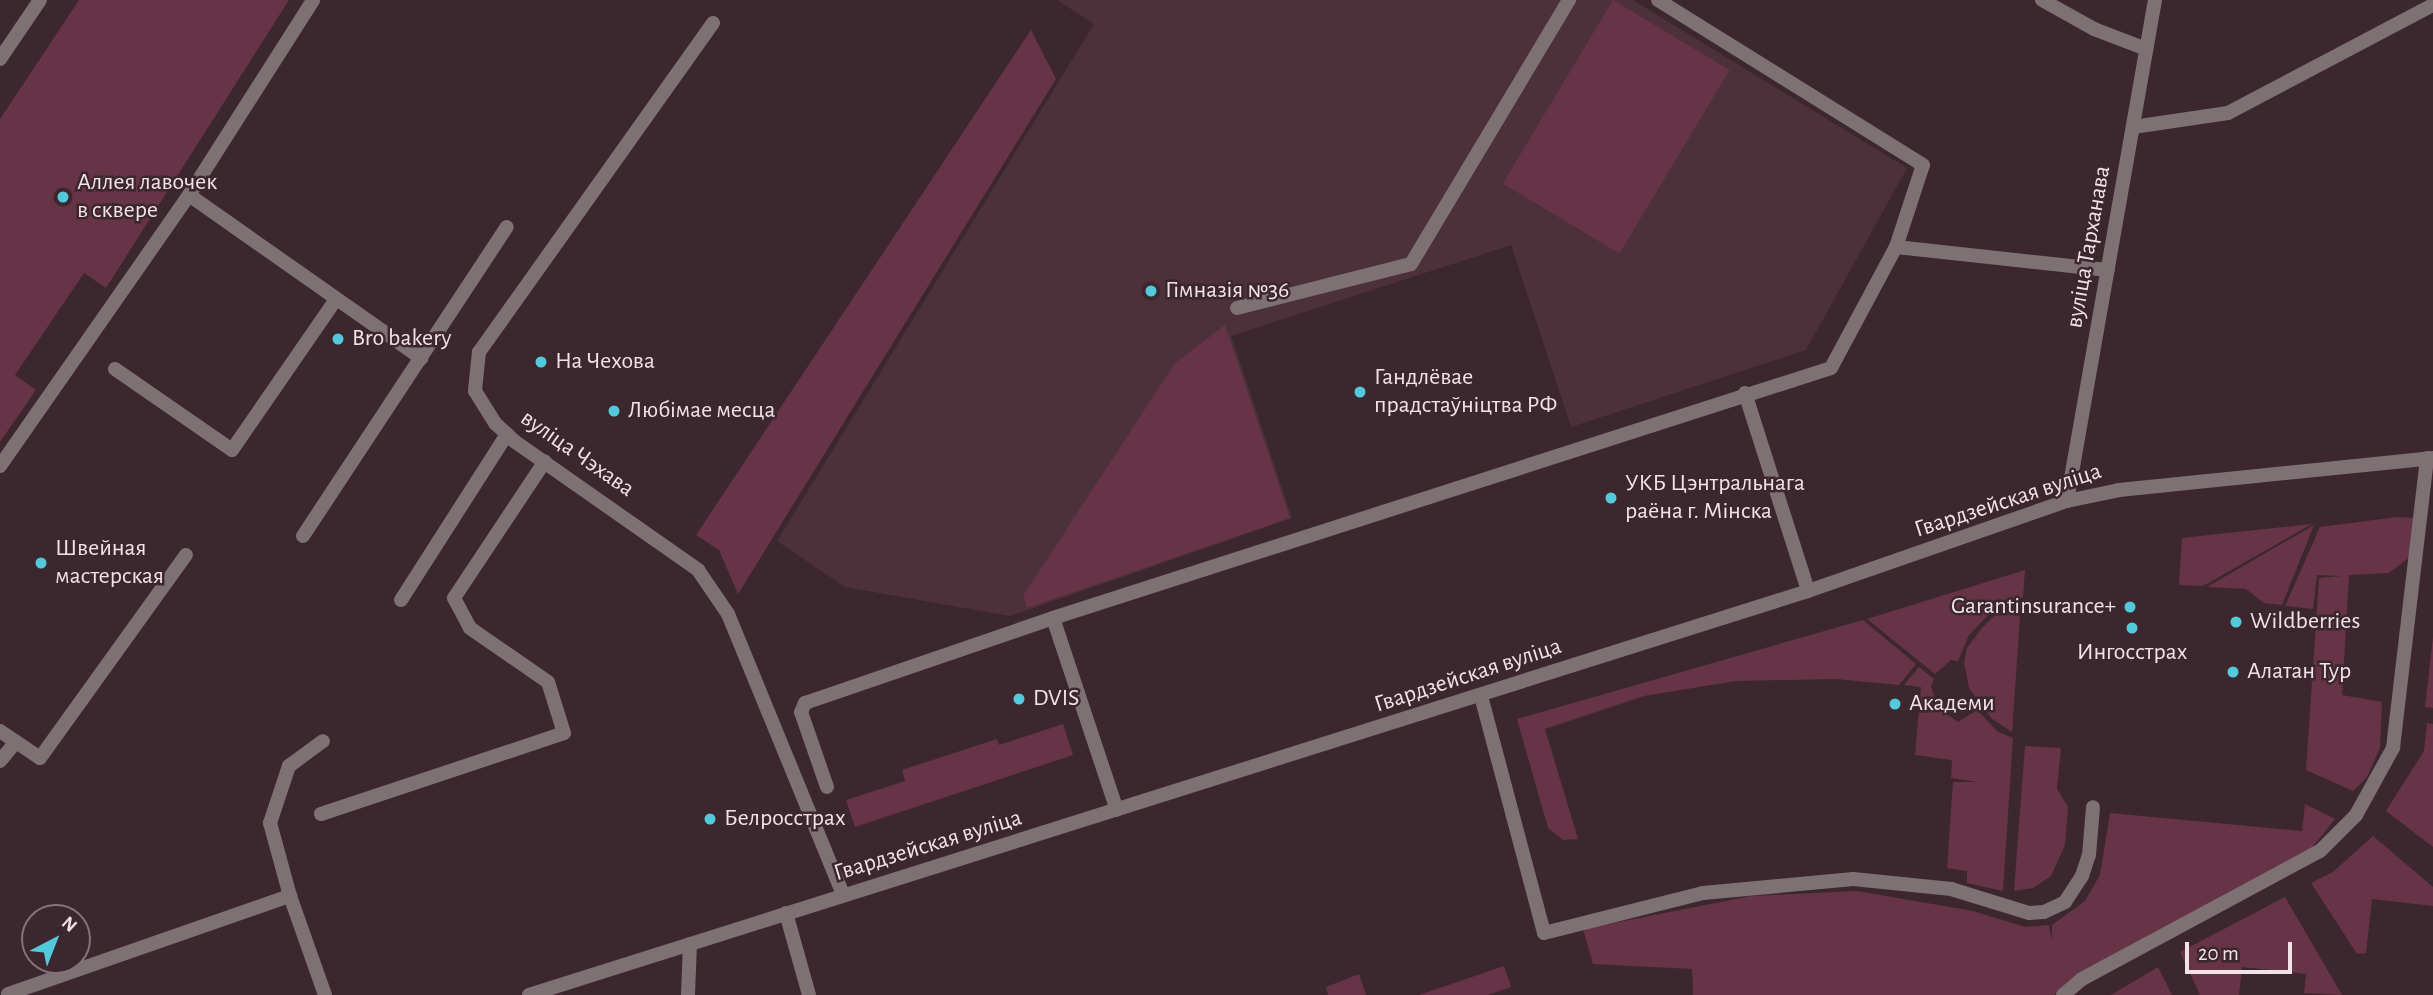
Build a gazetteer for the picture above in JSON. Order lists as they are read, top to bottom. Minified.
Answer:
{"streets":{"street":["вуліца Тарханава","вуліца Чэхава","Гвардзейская вуліца"]},"crossings":[["вуліца Тарханава","Гвардзейская вуліца"],["вуліца Чэхава","Гвардзейская вуліца"]],"places":["Аллея лавочек в сквере","Гімназія №36","Bro bakery","На Чехова","Гандлёвае прадстаўніцтва РФ","Любімае месца","УКБ Цэнтральнага раёна г. Мінска","Швейная мастерская","Garantinsurance+","Wildberries","Ингосстрах","Алатан Тур","DVIS","Академи","Белросстрах"],"scale_bar":"20 m","north":"top right"}
